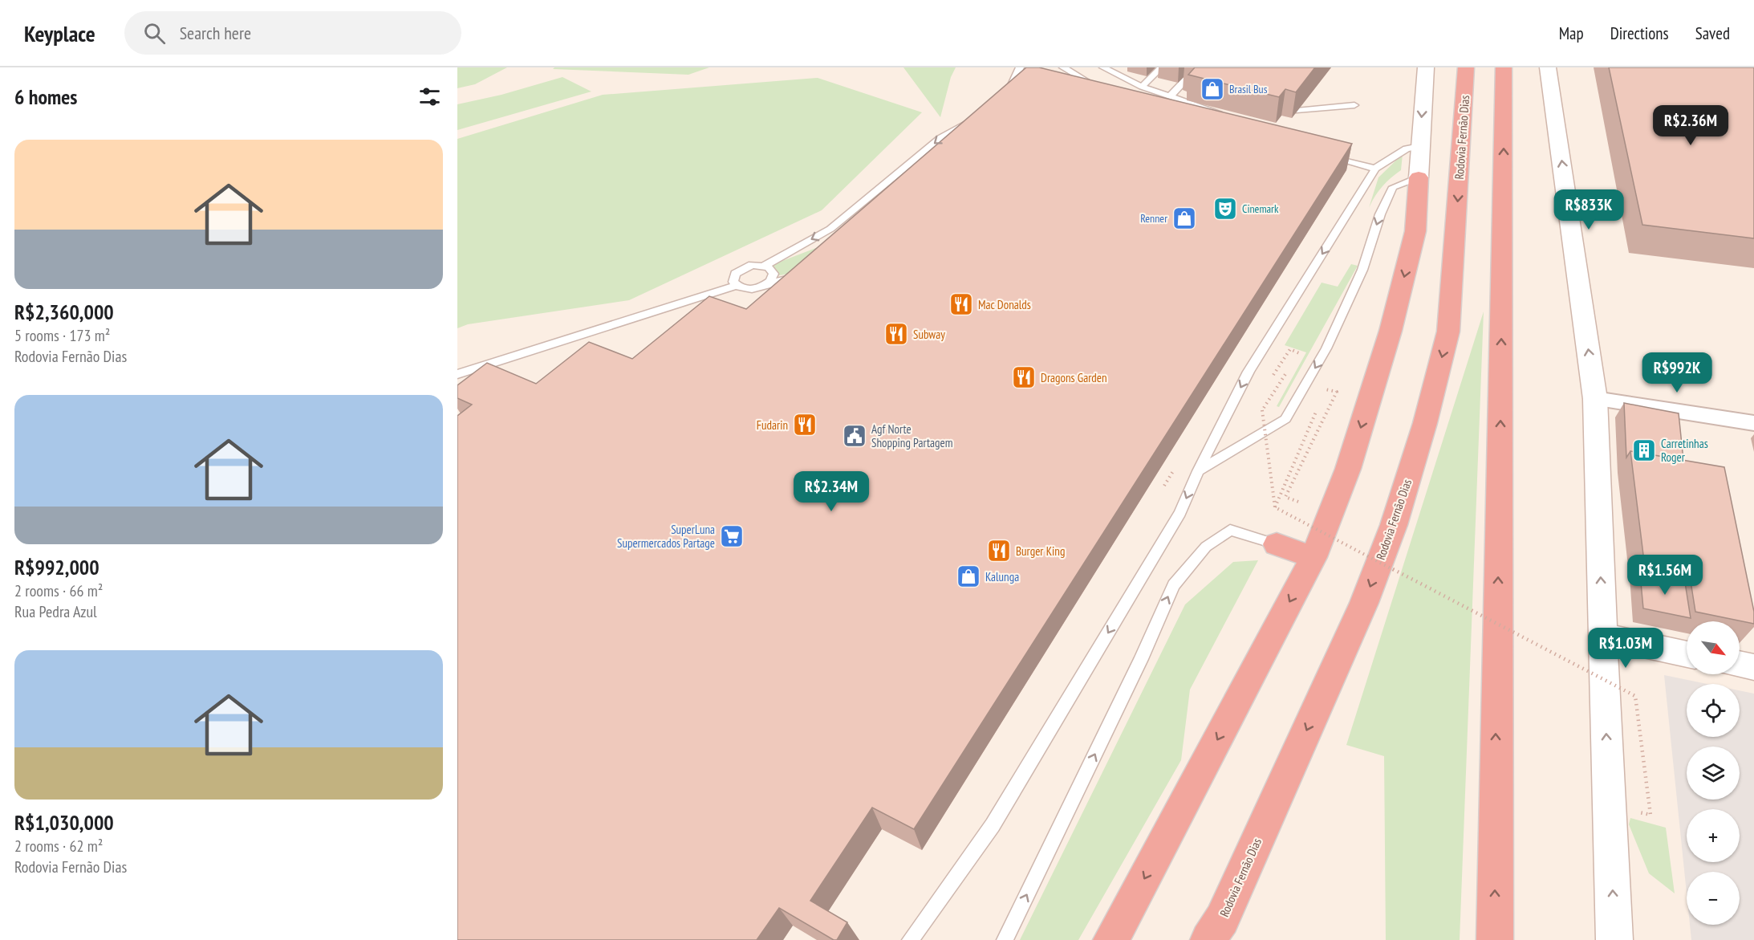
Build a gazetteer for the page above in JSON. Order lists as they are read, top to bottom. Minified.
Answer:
{"streets":{"highway":["Rodovia Fernão Dias"]},"places":{"shop":["Brasil Bus","Renner","Kalunga"],"theatre":["Cinemark"],"restaurant":["Mac Donalds","Subway","Dragons Garden","Fudarin","Burger King"],"public building":["Agf Norte Shopping Partagem"],"building":["Carretinhas Roger"],"supermarket":["SuperLuna Supermercados Partage"]},"north":"bottom right","page":{"header":"Keyplace","search":"Search here","nav":["Map","Directions","Saved"],"heading":"6 homes","price":["R$2.36M","R$833K","R$992K","R$2.34M","R$1.56M","R$1.03M"],"list":[{"name":"R$2,360,000","note":"5 rooms · 173 m² · Rodovia Fernão Dias"},{"name":"R$992,000","note":"2 rooms · 66 m² · Rua Pedra Azul"},{"name":"R$1,030,000","note":"2 rooms · 62 m² · Rodovia Fernão Dias"}],"map_buttons":["+","−"]}}
